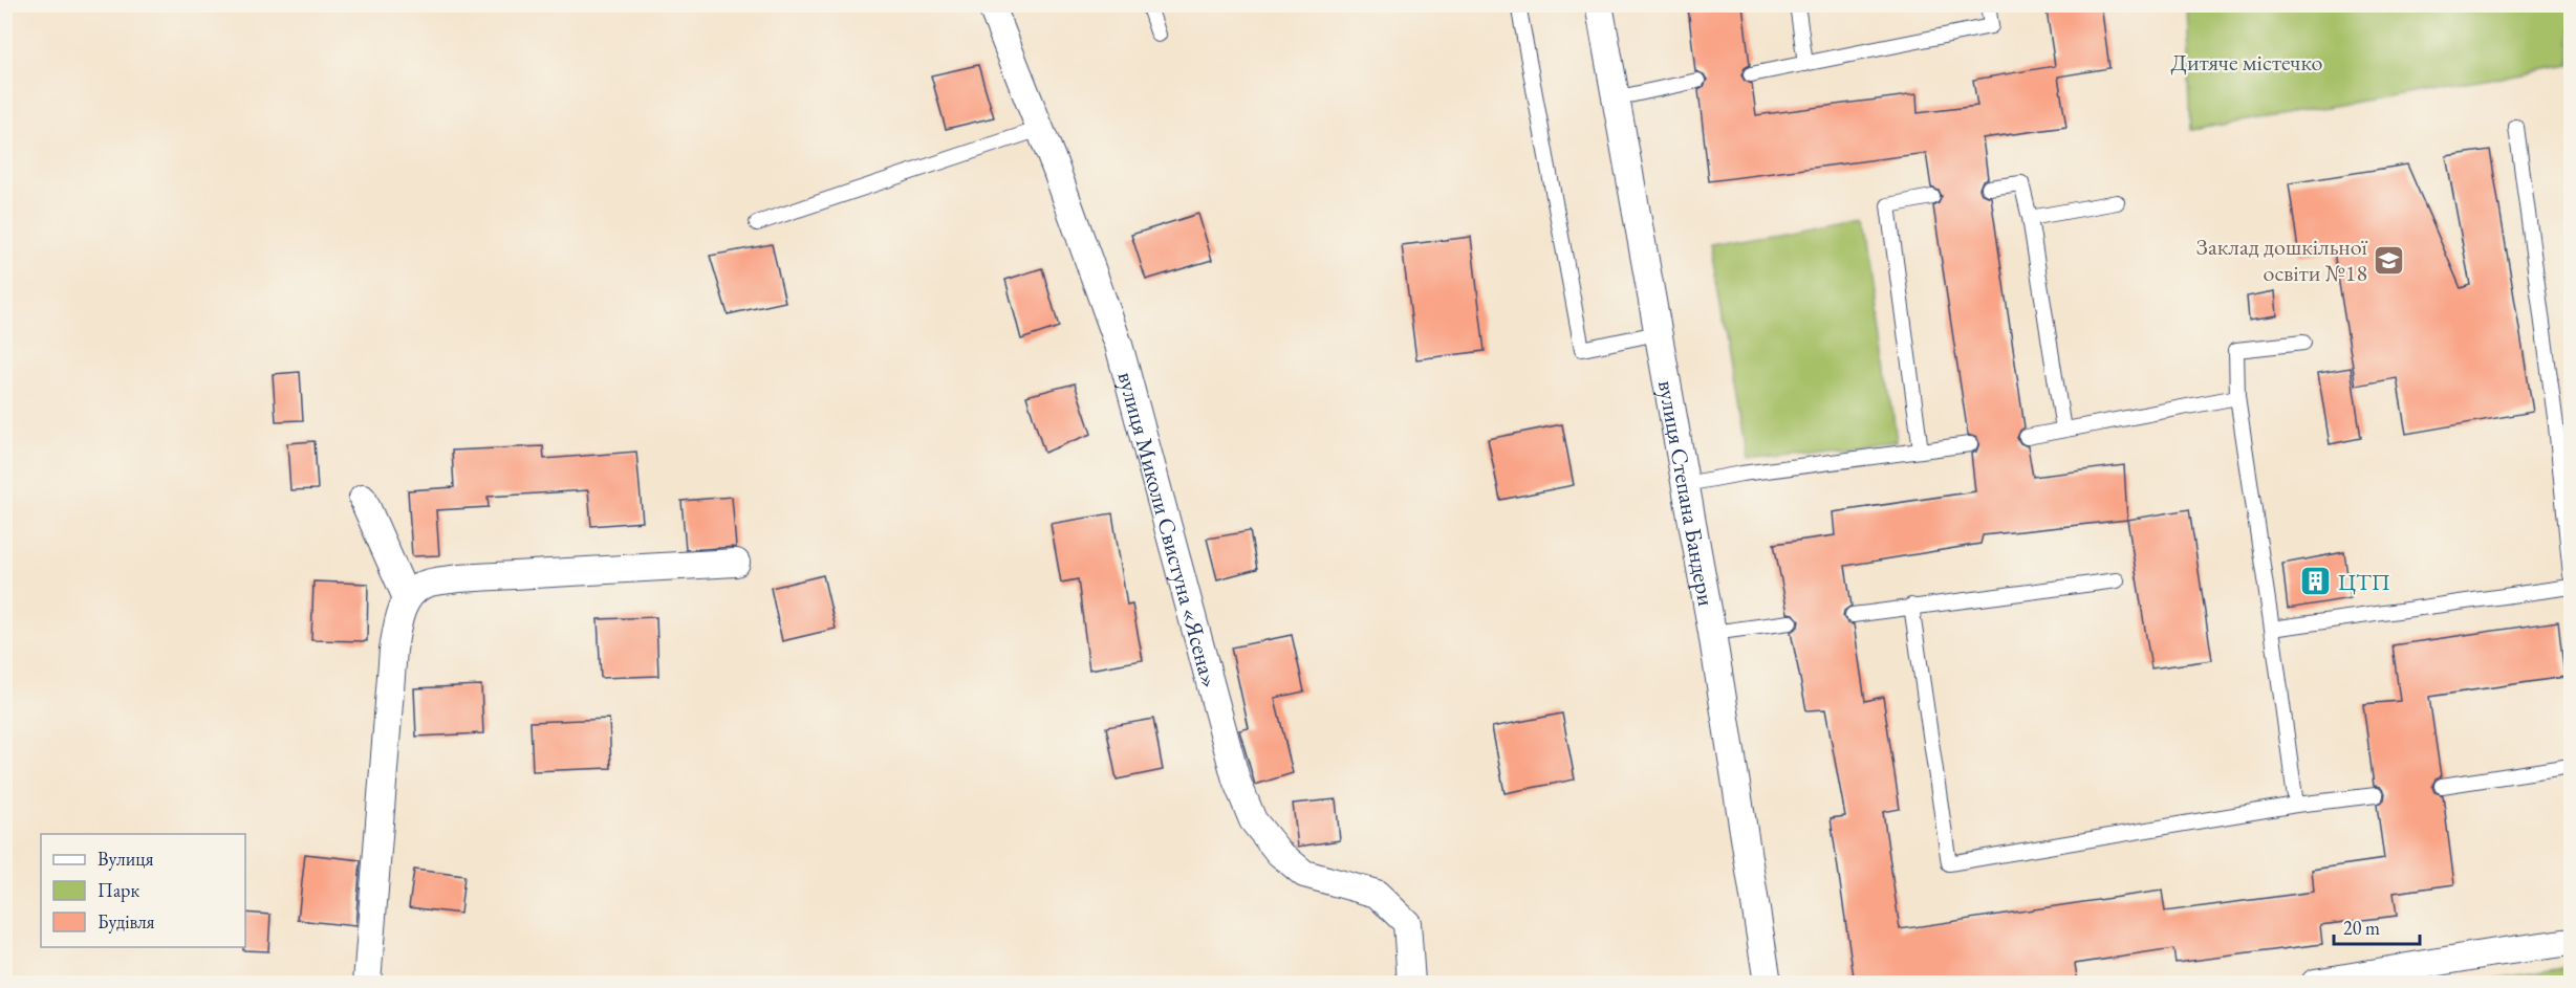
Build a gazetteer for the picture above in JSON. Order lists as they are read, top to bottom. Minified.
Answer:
{"streets":{"street":["вулиця Степана Бандери","вулиця Миколи Свистуна «Ясена»"]},"parks":["Дитяче містечко"],"places":{"school or university":["Заклад дошкільної освіти №18"],"building":["ЦТП"]},"legend":["Вулиця","Парк","Будівля"],"scale_bar":"20 m"}
